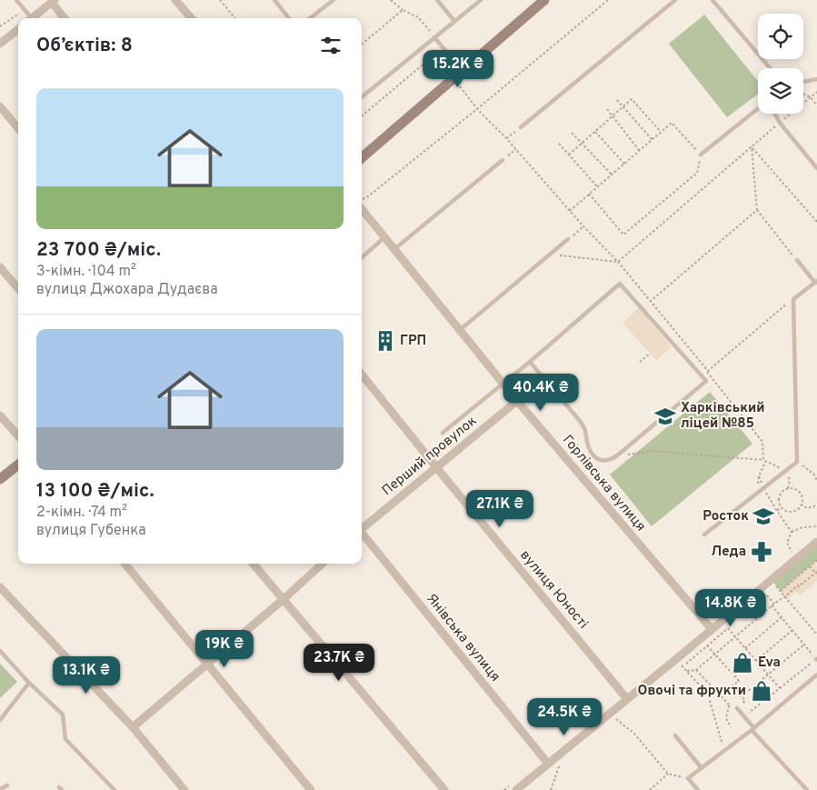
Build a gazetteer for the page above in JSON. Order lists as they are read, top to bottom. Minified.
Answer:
{"streets":{"street":["Перший провулок","Горлівська вулиця","вулиця Юності","Янівська вулиця"]},"crossings":[["Перший провулок","Горлівська вулиця"],["Перший провулок","вулиця Юності"]],"places":{"building":["ГРП"],"school or university":["Харківський ліцей №85","Росток"],"pharmacy":["Леда"],"shop":["Eva","Овочі та фрукти"]},"page":{"heading":"Об’єктів: 8","price":["15.2K ₴","40.4K ₴","27.1K ₴","14.8K ₴","19K ₴","23.7K ₴","13.1K ₴","24.5K ₴"],"list":[{"name":"23 700 ₴/міс.","note":"3-кімн. · 104 m² · вулиця Джохара Дудаєва"},{"name":"13 100 ₴/міс.","note":"2-кімн. · 74 m² · вулиця Губенка"}]}}
